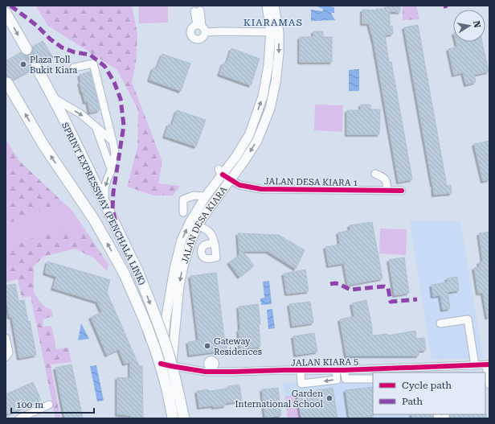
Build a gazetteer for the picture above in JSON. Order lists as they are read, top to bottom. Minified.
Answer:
{"streets":{"highway":["SPRINT EXPRESSWAY (PENCHALA LINK)"],"main road":["JALAN DESA KIARA"],"street":["JALAN DESA KIARA 1","JALAN KIARA 5"]},"crossings":[["JALAN DESA KIARA 1","JALAN DESA KIARA"],["JALAN DESA KIARA","JALAN KIARA 5"]],"districts":["KIARAMAS"],"places":["Plaza Toll Bukit Kiara","Gateway Residences","Garden International School"],"legend":["Cycle path","Path"],"scale_bar":"100 m","north":"right"}
